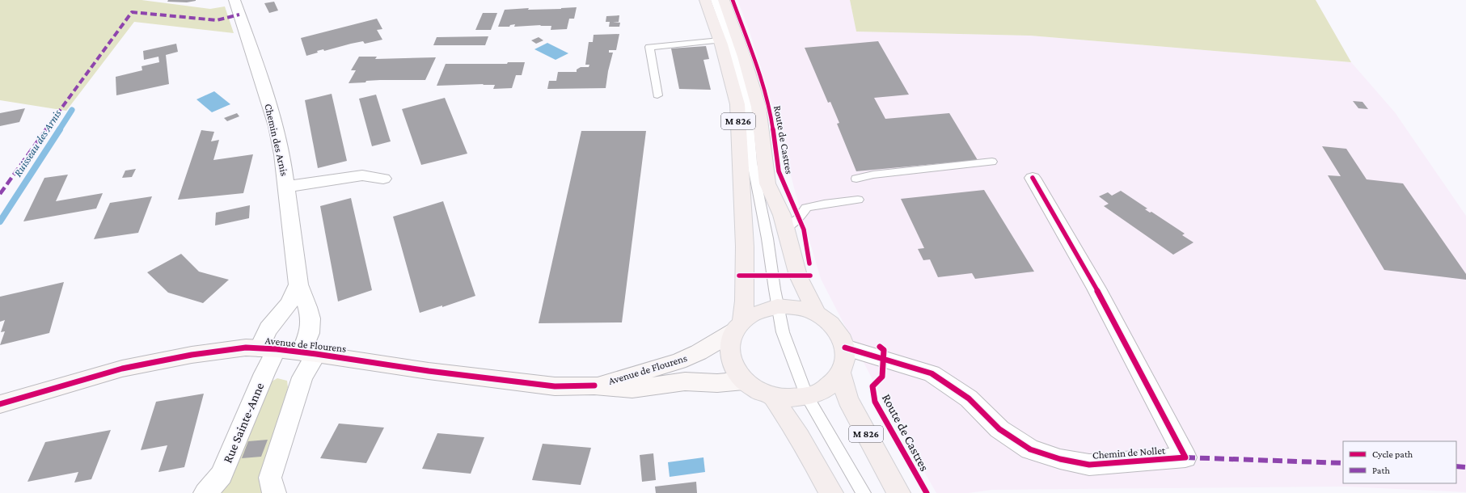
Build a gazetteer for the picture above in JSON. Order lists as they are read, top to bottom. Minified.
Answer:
{"streets":{"main road":["M 826","Route de Castres"],"street":["Chemin des Arnis","Avenue de Flourens","Rue Sainte-Anne","Chemin de Nollet"]},"crossings":[["M 826","Route de Castres"],["M 826","Avenue de Flourens"],["M 826","Chemin de Nollet"],["Chemin des Arnis","Avenue de Flourens"],["Avenue de Flourens","Rue Sainte-Anne"]],"water":["Ruisseau des Arnis"],"legend":["Cycle path","Path"]}
